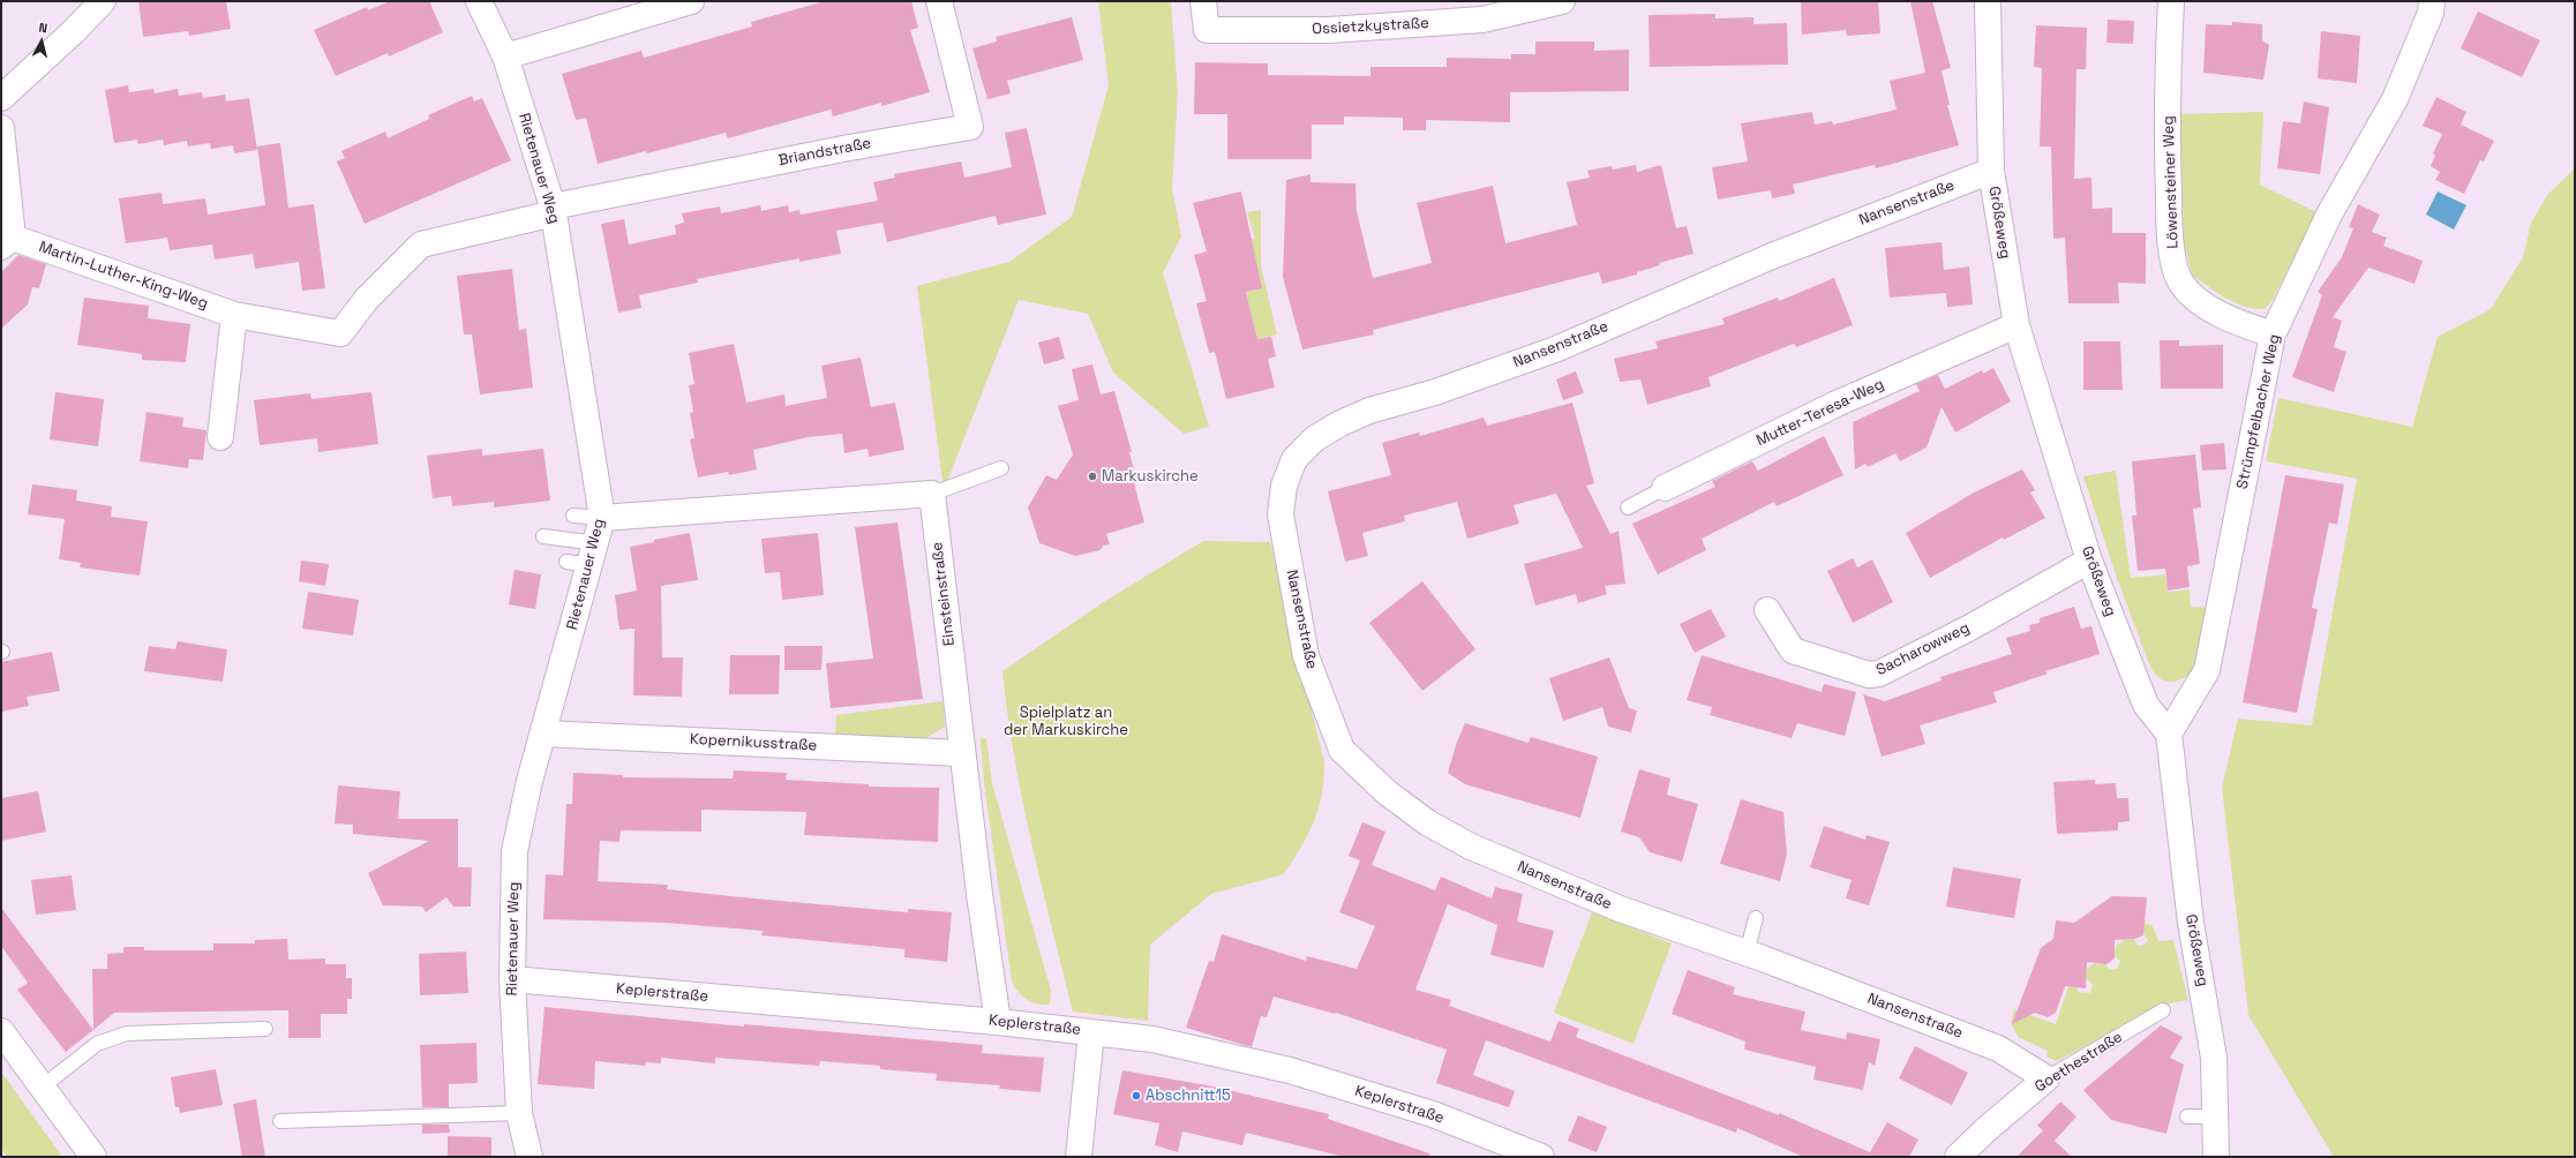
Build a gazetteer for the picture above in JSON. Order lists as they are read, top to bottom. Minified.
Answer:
{"streets":{"street":["Ossietzkystraße","Briandstraße","Rietenauer Weg","Löwensteiner Weg","Nansenstraße","Größeweg","Martin-Luther-King-Weg","Strümpfelbacher Weg","Mutter-Teresa-Weg","Einsteinstraße","Sacharowweg","Kopernikusstraße","Keplerstraße","Goethestraße"]},"crossings":[["Briandstraße","Rietenauer Weg"],["Briandstraße","Martin-Luther-King-Weg"],["Rietenauer Weg","Martin-Luther-King-Weg"],["Rietenauer Weg","Kopernikusstraße"],["Rietenauer Weg","Keplerstraße"],["Löwensteiner Weg","Strümpfelbacher Weg"],["Nansenstraße","Größeweg"],["Nansenstraße","Goethestraße"],["Größeweg","Strümpfelbacher Weg"],["Größeweg","Mutter-Teresa-Weg"],["Größeweg","Sacharowweg"],["Einsteinstraße","Kopernikusstraße"],["Einsteinstraße","Keplerstraße"]],"parks":["Spielplatz an der Markuskirche"],"places":["Markuskirche","Abschnitt15"],"north":"top"}
